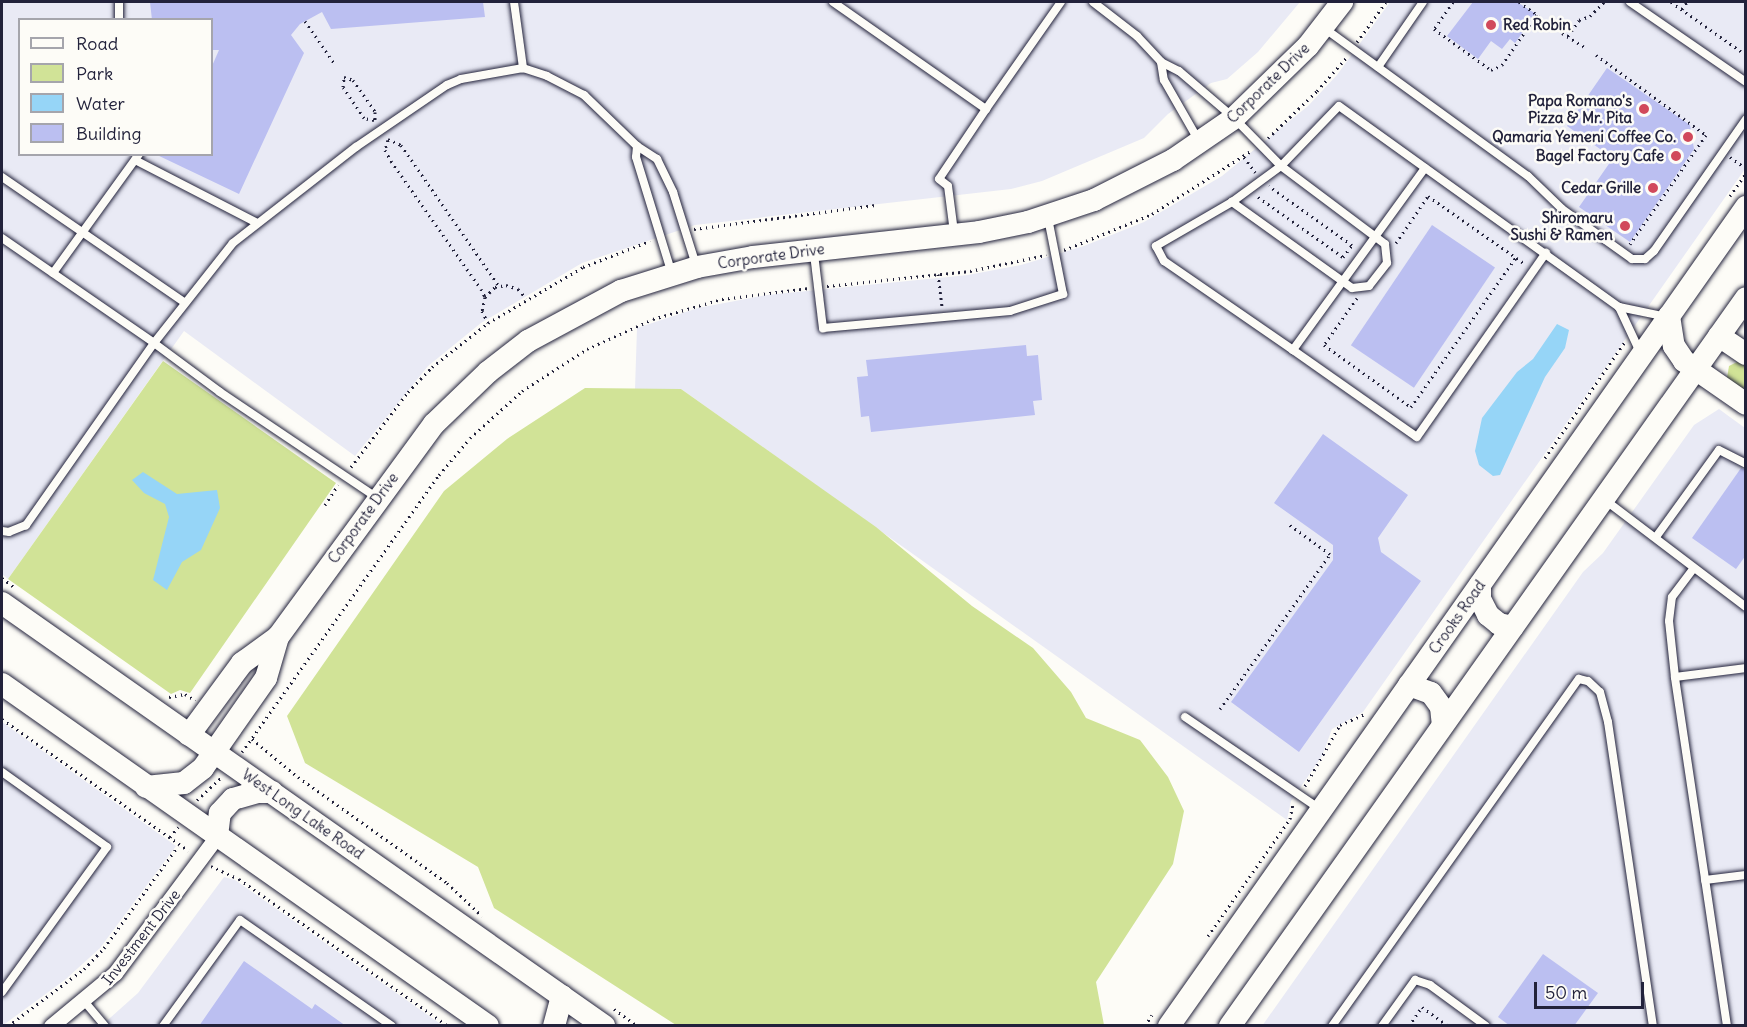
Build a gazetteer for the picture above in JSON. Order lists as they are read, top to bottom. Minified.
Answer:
{"streets":{"main road":["Corporate Drive","Crooks Road","West Long Lake Road"],"street":["Investment Drive"]},"crossings":[["Corporate Drive","West Long Lake Road"]],"places":["Red Robin","Papa Romano's Pizza & Mr. Pita","Qamaria Yemeni Coffee Co.","Bagel Factory Cafe","Cedar Grille","Shiromaru Sushi & Ramen"],"legend":["Road","Park","Water","Building"],"scale_bar":"50 m"}
